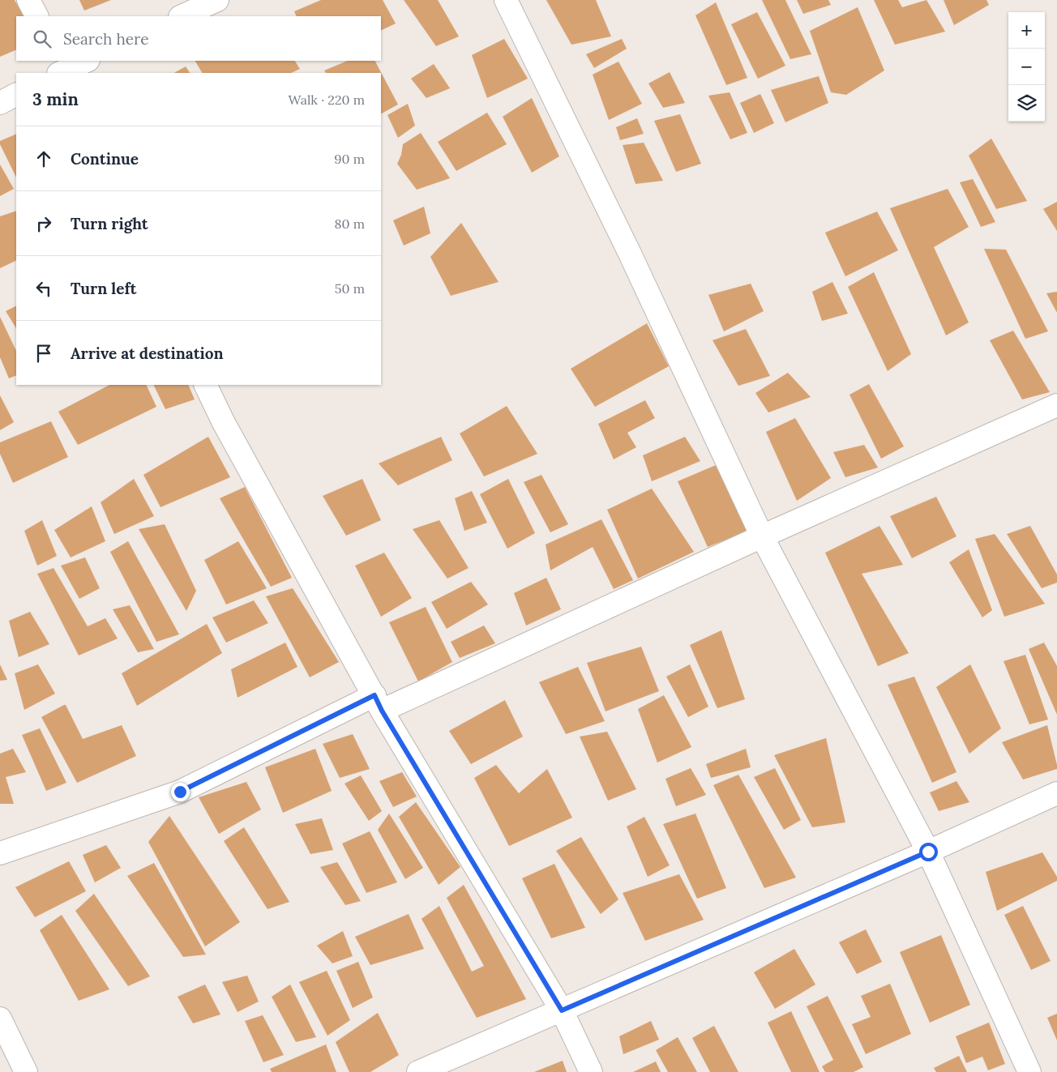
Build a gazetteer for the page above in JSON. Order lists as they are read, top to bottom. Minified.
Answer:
{"page":{"map_buttons":["+","−"],"search":"Search here","heading":["3 min","Walk · 220 m"],"list":[["Continue","90 m"],["Turn right","80 m"],["Turn left","50 m"],"Arrive at destination"]}}
